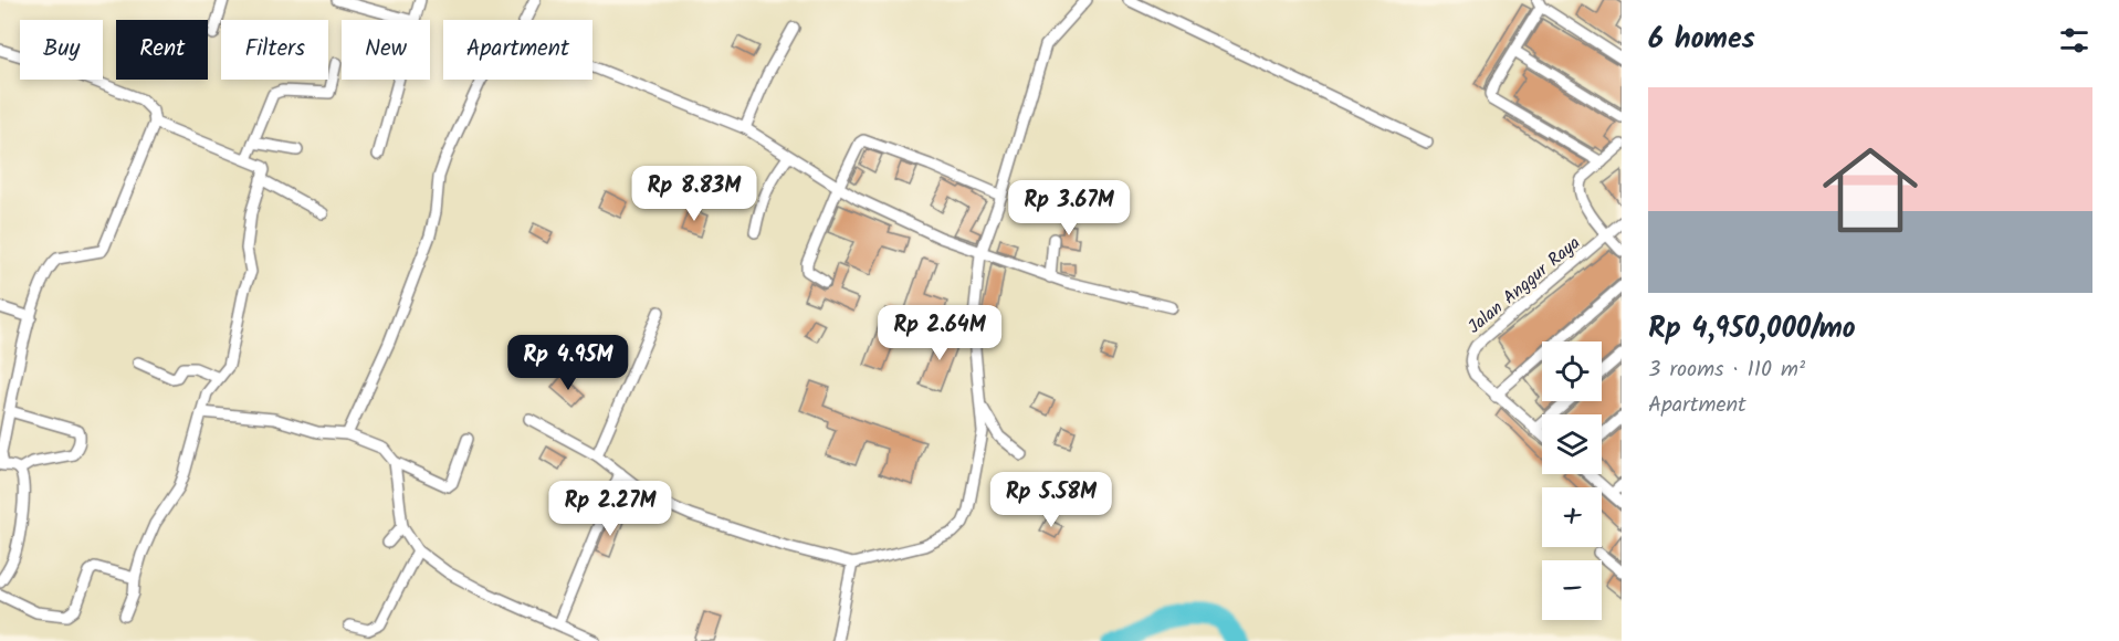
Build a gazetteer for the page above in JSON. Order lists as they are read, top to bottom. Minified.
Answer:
{"streets":{"street":["Jalan Anggur Raya"]},"page":{"heading":"6 homes","chip":["Buy","Rent","Filters","New","Apartment"],"list":[{"name":"Rp 4,950,000/mo","note":"3 rooms · 110 m² · Apartment"}],"price":["Rp 8.83M","Rp 3.67M","Rp 2.64M","Rp 4.95M","Rp 5.58M","Rp 2.27M"],"map_buttons":["+","−"]}}
